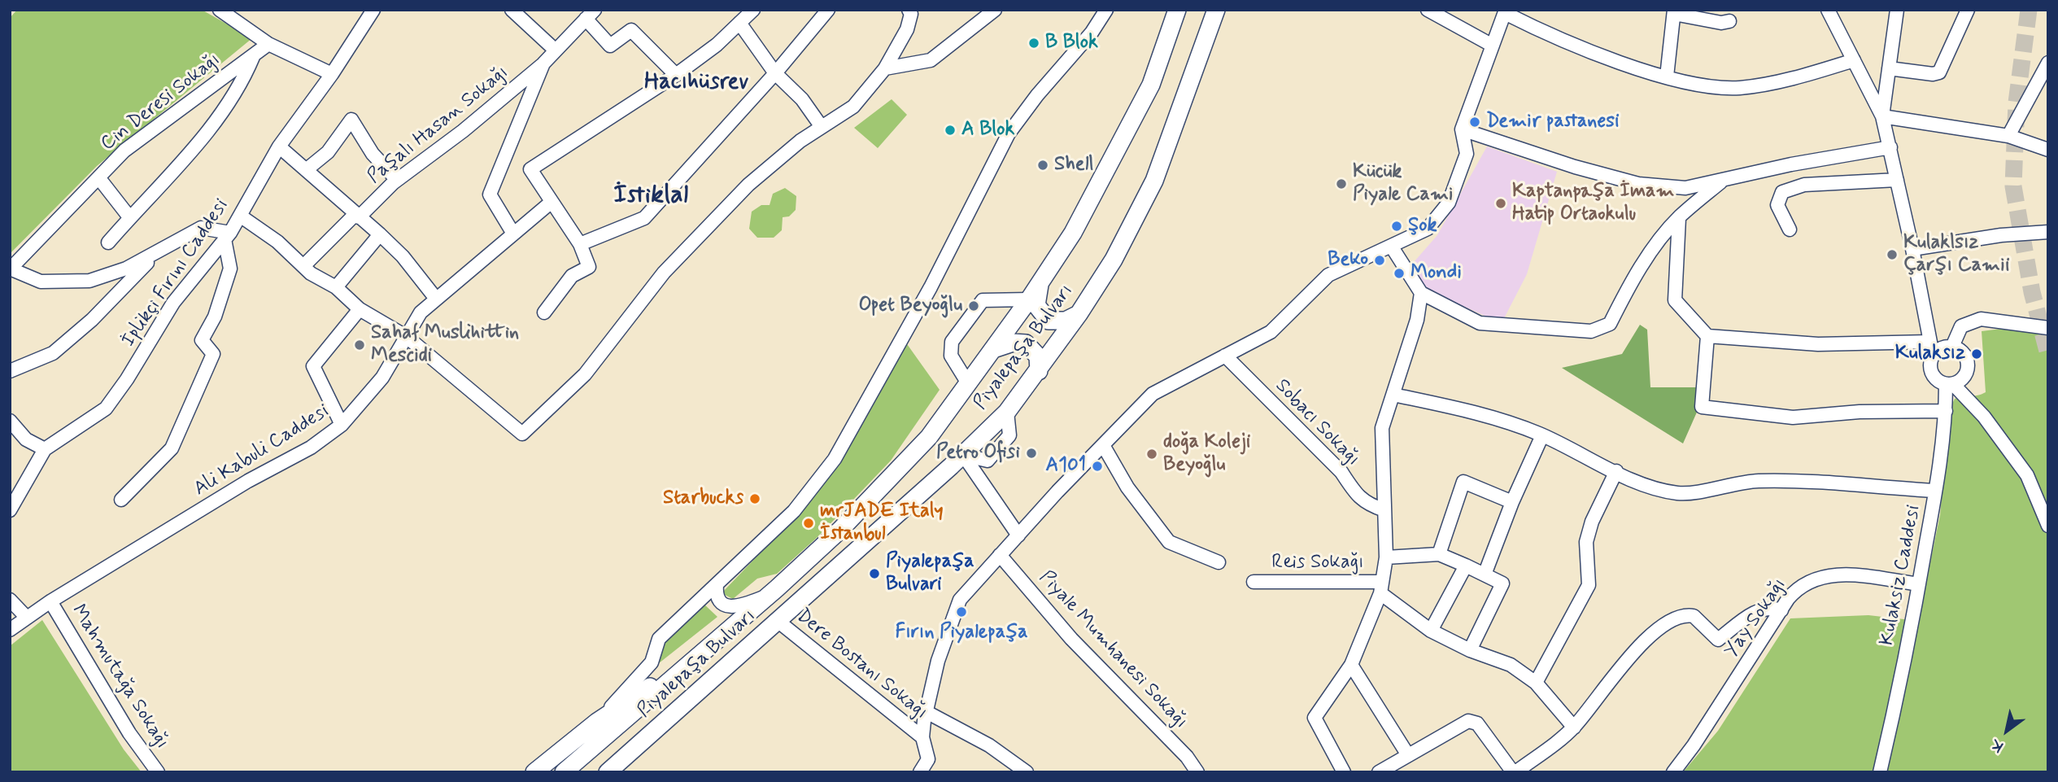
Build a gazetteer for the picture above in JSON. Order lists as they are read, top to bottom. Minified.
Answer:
{"streets":{"main road":["Piyalepaşa Bulvarı"],"street":["Cin Deresi Sokağı","Paşalı Hasan Sokağı","İplikçi Fırını Caddesi","Sobacı Sokağı","Ali Kabuli Caddesi","Reis Sokağı","Kulaksiz Caddesi","Yay Sokağı","Piyale Mumhanesi Sokağı","Dere Bostanı Sokağı","Mahmutağa Sokağı"]},"crossings":[["Piyalepaşa Bulvarı","Dere Bostanı Sokağı"],["Ali Kabuli Caddesi","Mahmutağa Sokağı"],["Kulaksiz Caddesi","Yay Sokağı"]],"districts":["Hacıhüsrev","İstiklal"],"places":["B Blok","Demir pastanesi","A Blok","Shell","Kücük Piyale Cami","Kaptanpaşa İmam Hatip Ortaokulu","Şok","Kulaklsız Çarşı Camii","Beko","Mondi","Opet Beyoğlu","Sahaf Muslihittin Mescidi","Kulaksız","Petro Ofisi","doğa Koleji Beyoğlu","A101","Starbucks","mrJADE Italy İstanbul","Piyalepaşa Bulvari","Fırın Piyalepaşa"],"north":"bottom left"}
